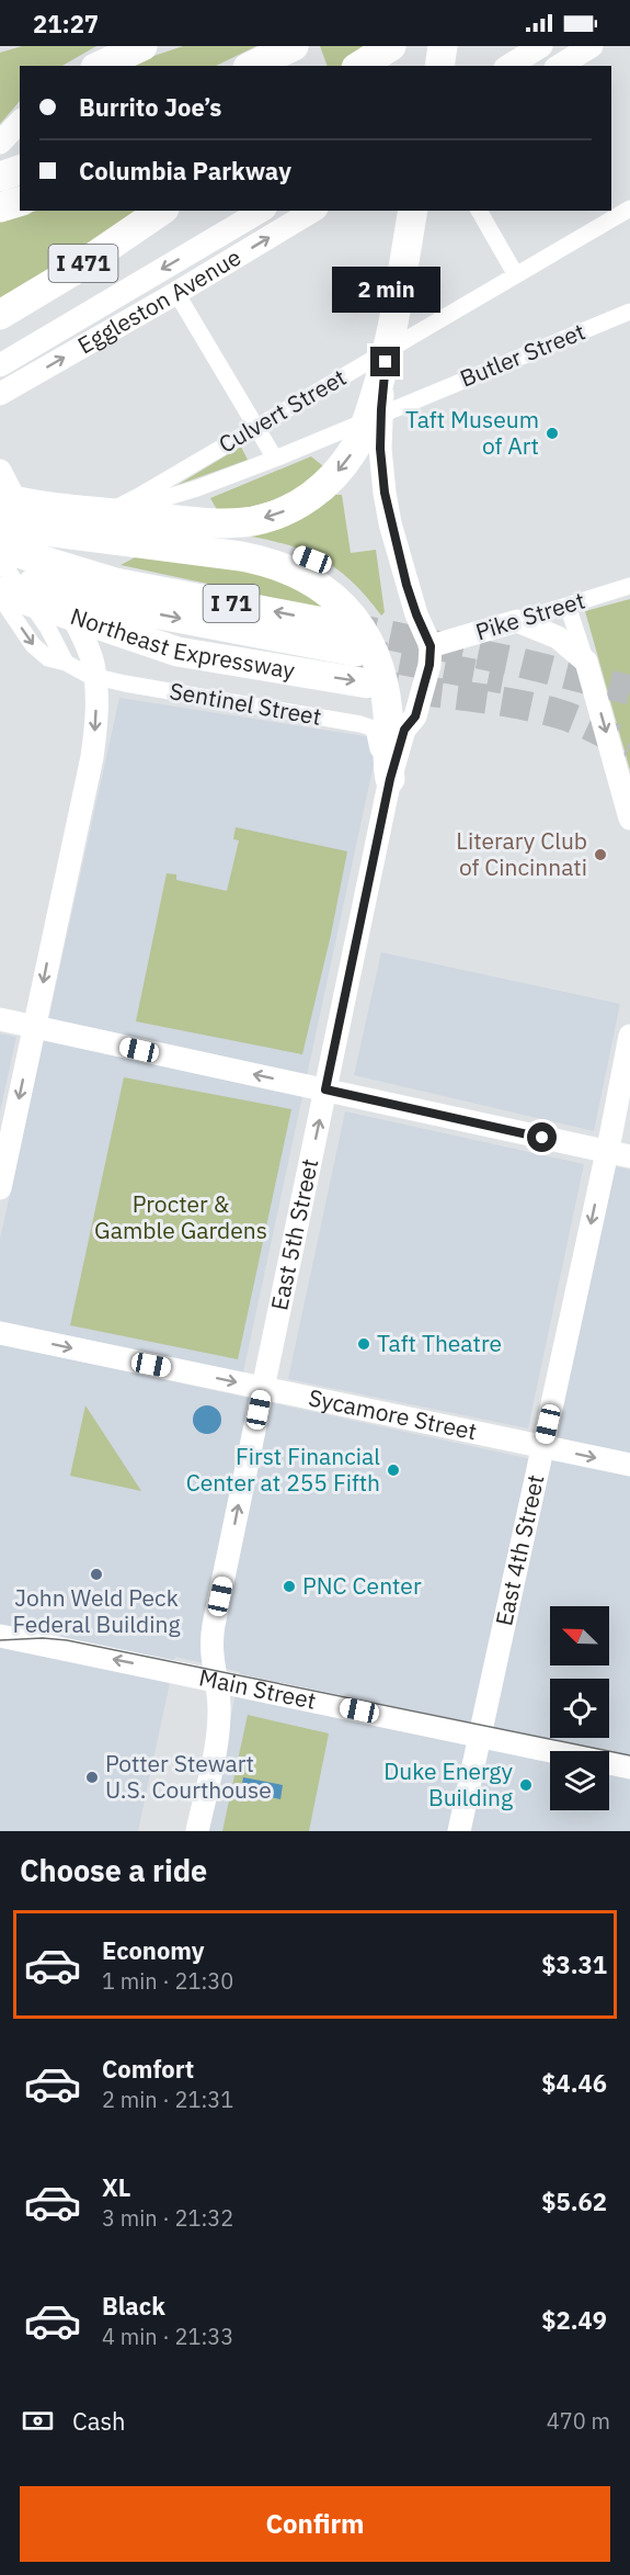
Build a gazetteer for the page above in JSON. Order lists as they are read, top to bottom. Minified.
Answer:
{"streets":{"highway":["I 471","I 71","Northeast Expressway"],"main road":["Eggleston Avenue","Pike Street","East 5th Street","Sycamore Street","East 4th Street","Main Street"],"street":["Butler Street","Culvert Street","Sentinel Street"]},"crossings":[["Butler Street","Culvert Street"],["Culvert Street","Northeast Expressway"],["Culvert Street","Sentinel Street"],["Pike Street","East 5th Street"],["Northeast Expressway","Sentinel Street"],["Sentinel Street","East 5th Street"],["East 5th Street","Sycamore Street"],["East 5th Street","Main Street"],["Sycamore Street","East 4th Street"],["East 4th Street","Main Street"]],"one_way":["East 5th Street","Sycamore Street","East 4th Street"],"parks":["Procter & Gamble Gardens"],"places":["Taft Museum of Art","Literary Club of Cincinnati","Taft Theatre","First Financial Center at 255 Fifth","John Weld Peck Federal Building","PNC Center","Potter Stewart U.S. Courthouse","Duke Energy Building"],"north":"top left","page":{"status":"21:27","banner":["Burrito Joe’s","Columbia Parkway"],"bubble":"2 min","heading":"Choose a ride","list":[{"name":"Economy","note":"1 min · 21:30","value":"$3.31"},{"name":"Comfort","note":"2 min · 21:31","value":"$4.46"},{"name":"XL","note":"3 min · 21:32","value":"$5.62"},{"name":"Black","note":"4 min · 21:33","value":"$2.49"}],"pay":["Cash","470 m"],"buttons":"Confirm"}}
